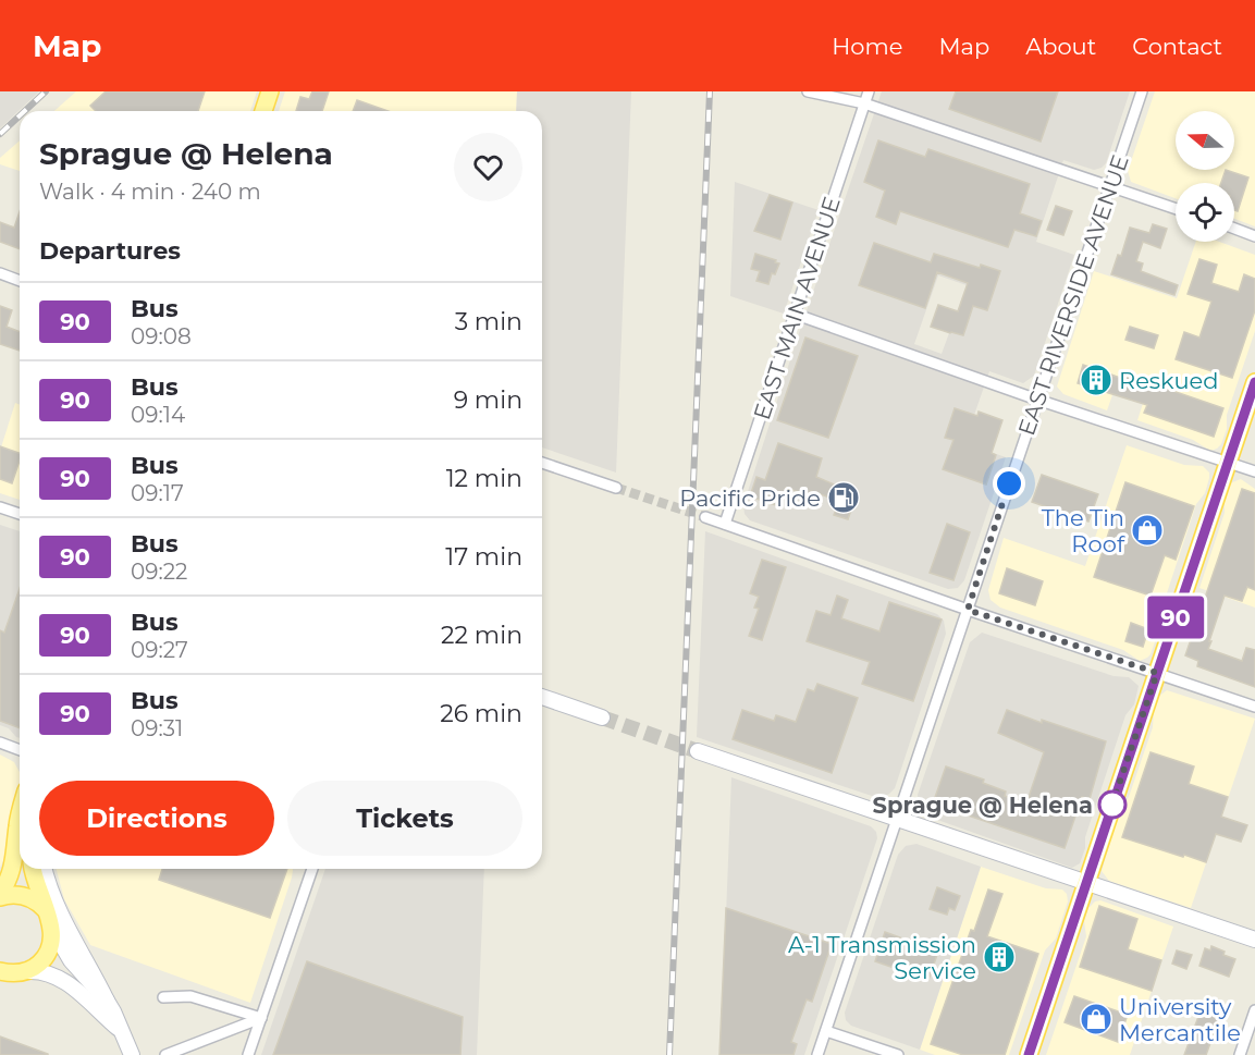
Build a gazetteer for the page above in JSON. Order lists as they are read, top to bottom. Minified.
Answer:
{"streets":{"street":["EAST RIVERSIDE AVENUE","EAST MAIN AVENUE"]},"places":{"building":["Reskued","A-1 Transmission Service"],"fuel station":["Pacific Pride"],"shop":["The Tin Roof","University Mercantile"],"other":["Sprague @ Helena"]},"lines":["bus line 90"],"north":"left","page":{"header":"Map","nav":["Home","Map","About","Contact"],"on_map":"90","heading":[["Sprague @ Helena","Walk · 4 min · 240 m"],"Departures"],"list":[{"mark":"90","name":"Bus","note":"09:08","value":"3 min"},{"mark":"90","name":"Bus","note":"09:14","value":"9 min"},{"mark":"90","name":"Bus","note":"09:17","value":"12 min"},{"mark":"90","name":"Bus","note":"09:22","value":"17 min"},{"mark":"90","name":"Bus","note":"09:27","value":"22 min"},{"mark":"90","name":"Bus","note":"09:31","value":"26 min"}],"buttons":["Directions","Tickets"]}}
